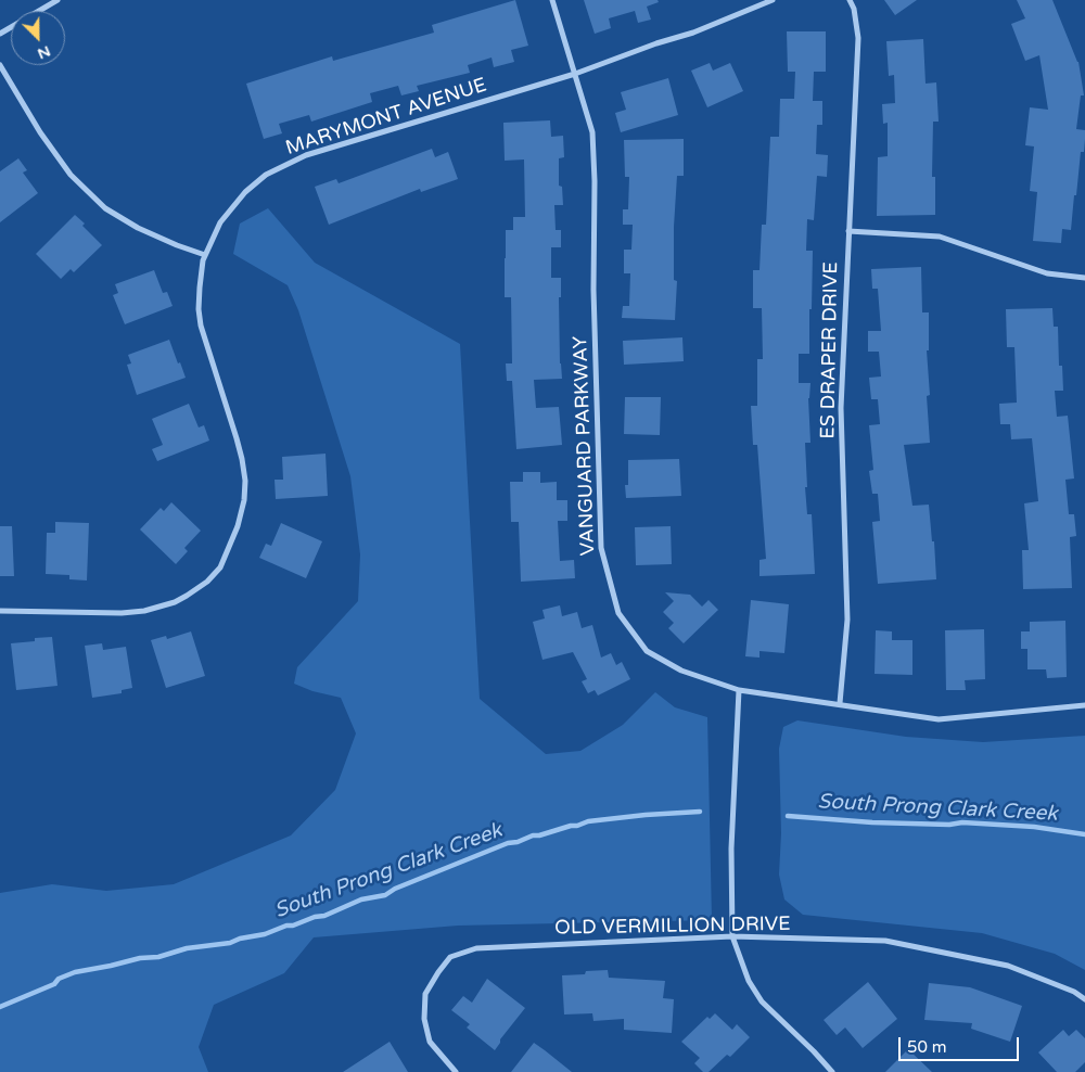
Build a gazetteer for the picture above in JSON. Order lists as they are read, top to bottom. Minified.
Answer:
{"streets":{"street":["MARYMONT AVENUE","ES DRAPER DRIVE","VANGUARD PARKWAY","OLD VERMILLION DRIVE"]},"crossings":[["MARYMONT AVENUE","VANGUARD PARKWAY"],["ES DRAPER DRIVE","VANGUARD PARKWAY"]],"water":["South Prong Clark Creek"],"scale_bar":"50 m","north":"bottom right"}
